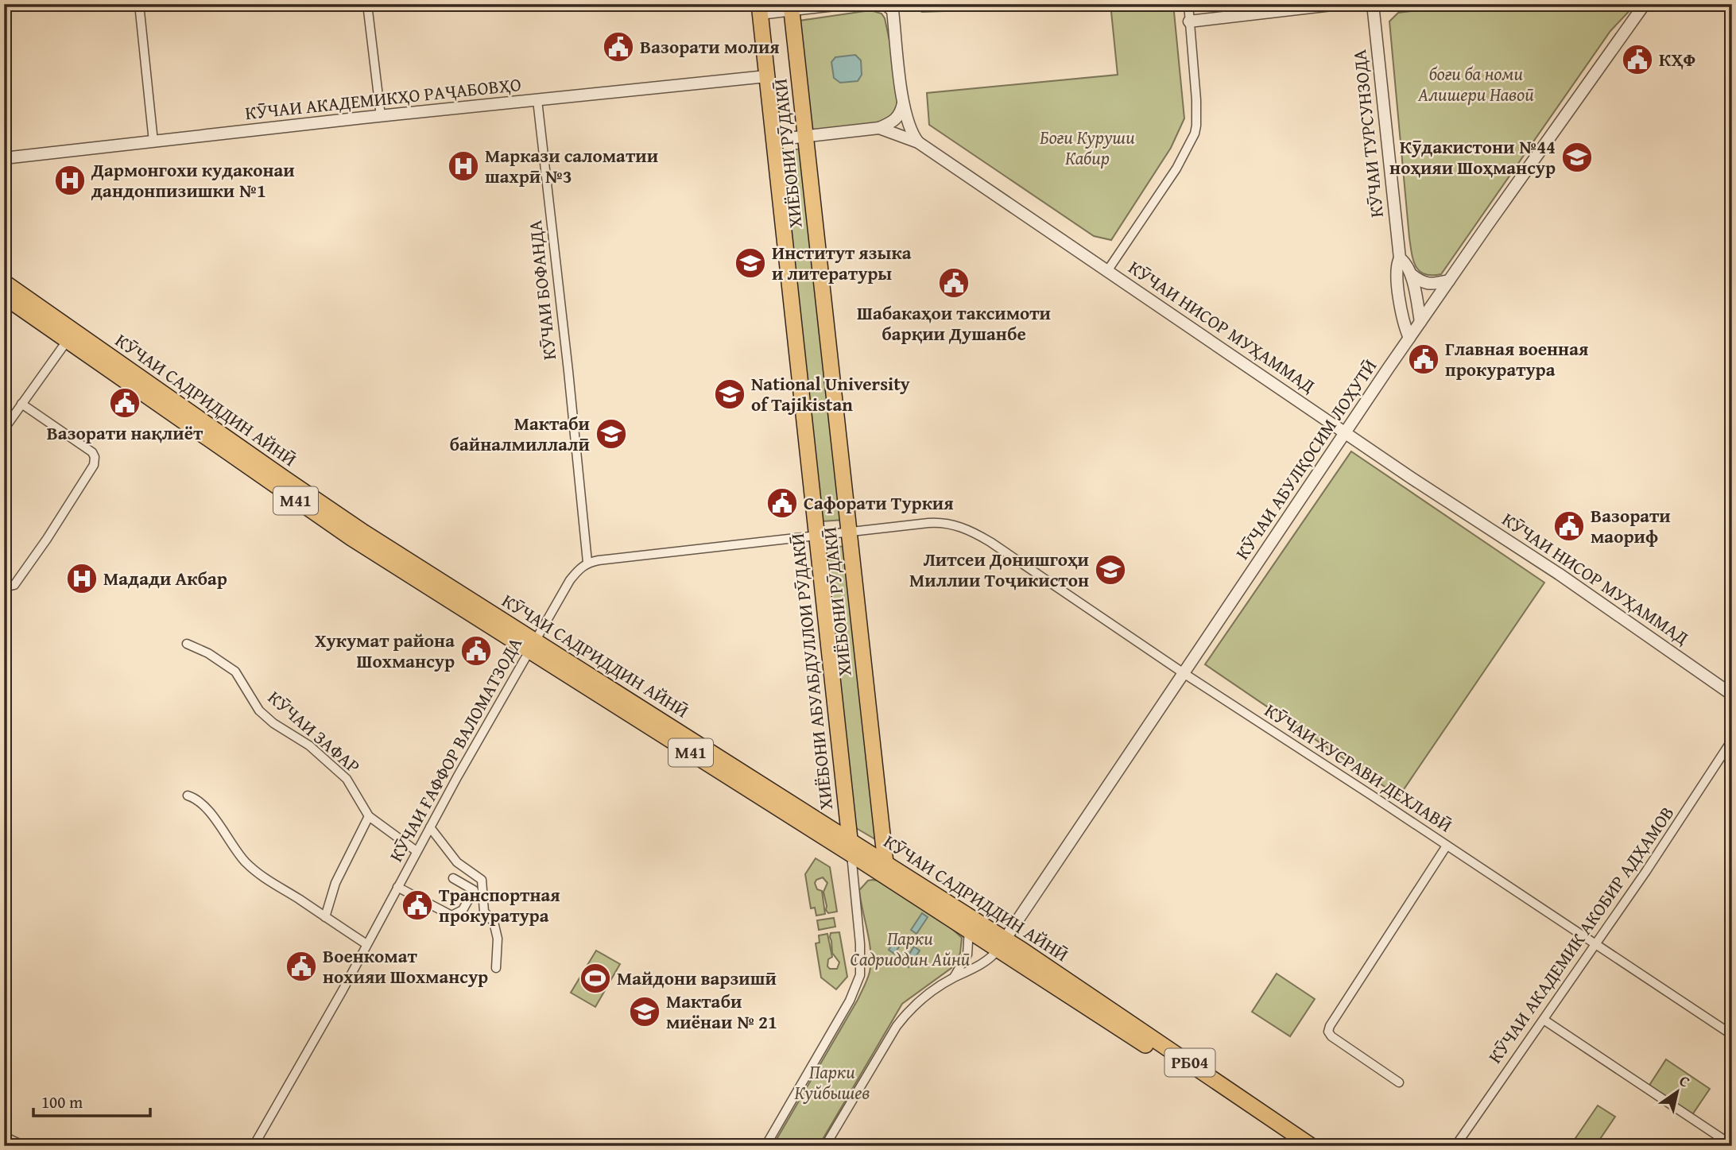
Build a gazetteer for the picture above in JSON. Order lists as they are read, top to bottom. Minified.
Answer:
{"streets":{"highway":["ХИЁБОНИ РӮДАКӢ","КӮЧАИ САДРИДДИН АЙНӢ","M41","ХИЁБОНИ АБУАБДУЛЛОИ РӮДАКӢ","РБ04"],"street":["КӮЧАИ АКАДЕМИКҲО РАҶАБОВҲО","КӮЧАИ ТУРСУНЗОДА","КӮЧАИ БОФАНДА","КӮЧАИ НИСОР МУҲАММАД","КӮЧАИ АБУЛҚОСИМ ЛОҲУТӢ","КӮЧАИ ЗАФАР","КӮЧАИ ҒАФФОР ВАЛОМАТЗОДА","КӮЧАИ ХУСРАВИ ДЕХЛАВӢ","КӮЧАИ АКАДЕМИК АКОБИР АДҲАМОВ"]},"crossings":[["КӮЧАИ АКАДЕМИКҲО РАҶАБОВҲО","КӮЧАИ БОФАНДА"],["КӮЧАИ АКАДЕМИКҲО РАҶАБОВҲО","ХИЁБОНИ АБУАБДУЛЛОИ РӮДАКӢ"],["КӮЧАИ ТУРСУНЗОДА","КӮЧАИ АБУЛҚОСИМ ЛОҲУТӢ"],["ХИЁБОНИ РӮДАКӢ","КӮЧАИ НИСОР МУҲАММАД"],["ХИЁБОНИ РӮДАКӢ","КӮЧАИ САДРИДДИН АЙНӢ"],["ХИЁБОНИ РӮДАКӢ","КӮЧАИ ХУСРАВИ ДЕХЛАВӢ"],["КӮЧАИ БОФАНДА","КӮЧАИ ҒАФФОР ВАЛОМАТЗОДА"],["КӮЧАИ НИСОР МУҲАММАД","КӮЧАИ АБУЛҚОСИМ ЛОҲУТӢ"],["КӮЧАИ НИСОР МУҲАММАД","ХИЁБОНИ АБУАБДУЛЛОИ РӮДАКӢ"],["КӮЧАИ САДРИДДИН АЙНӢ","КӮЧАИ АБУЛҚОСИМ ЛОҲУТӢ"],["КӮЧАИ САДРИДДИН АЙНӢ","ХИЁБОНИ АБУАБДУЛЛОИ РӮДАКӢ"],["КӮЧАИ САДРИДДИН АЙНӢ","КӮЧАИ ҒАФФОР ВАЛОМАТЗОДА"],["КӮЧАИ АБУЛҚОСИМ ЛОҲУТӢ","КӮЧАИ ХУСРАВИ ДЕХЛАВӢ"],["КӮЧАИ ЗАФАР","КӮЧАИ ҒАФФОР ВАЛОМАТЗОДА"],["КӮЧАИ ХУСРАВИ ДЕХЛАВӢ","КӮЧАИ АКАДЕМИК АКОБИР АДҲАМОВ"]],"parks":["боғи ба номи Алишери Навоӣ","Боғи Куруши Кабир","Парки Садриддин Айнӣ","Парки Куйбышев"],"places":{"public building":["Вазорати молия","КҲФ","Шабакаҳои таксимоти барқии Душанбе","Главная военная прокуратура","Вазорати нақлиёт","Сафорати Туркия","Вазорати маориф","Хукумат района Шохмансур","Транспортная прокуратура","Военкомат нохияи Шохмансур"],"school or university":["Кӯдакистони №44 ноҳияи Шоҳмансур","Институт языка и литературы","National University of Tajikistan","Мактаби байналмиллалӣ","Литсеи Донишгоҳи Миллии Тоҷикистон","Мактаби миёнаи № 21"],"hospital":["Маркази саломатии шахрӣ №3","Дармонгохи кудаконаи дандонпизишки №1","Мадади Акбар"],"sports":["Майдони варзишӣ"]},"scale_bar":"100 m","north":"top right"}
